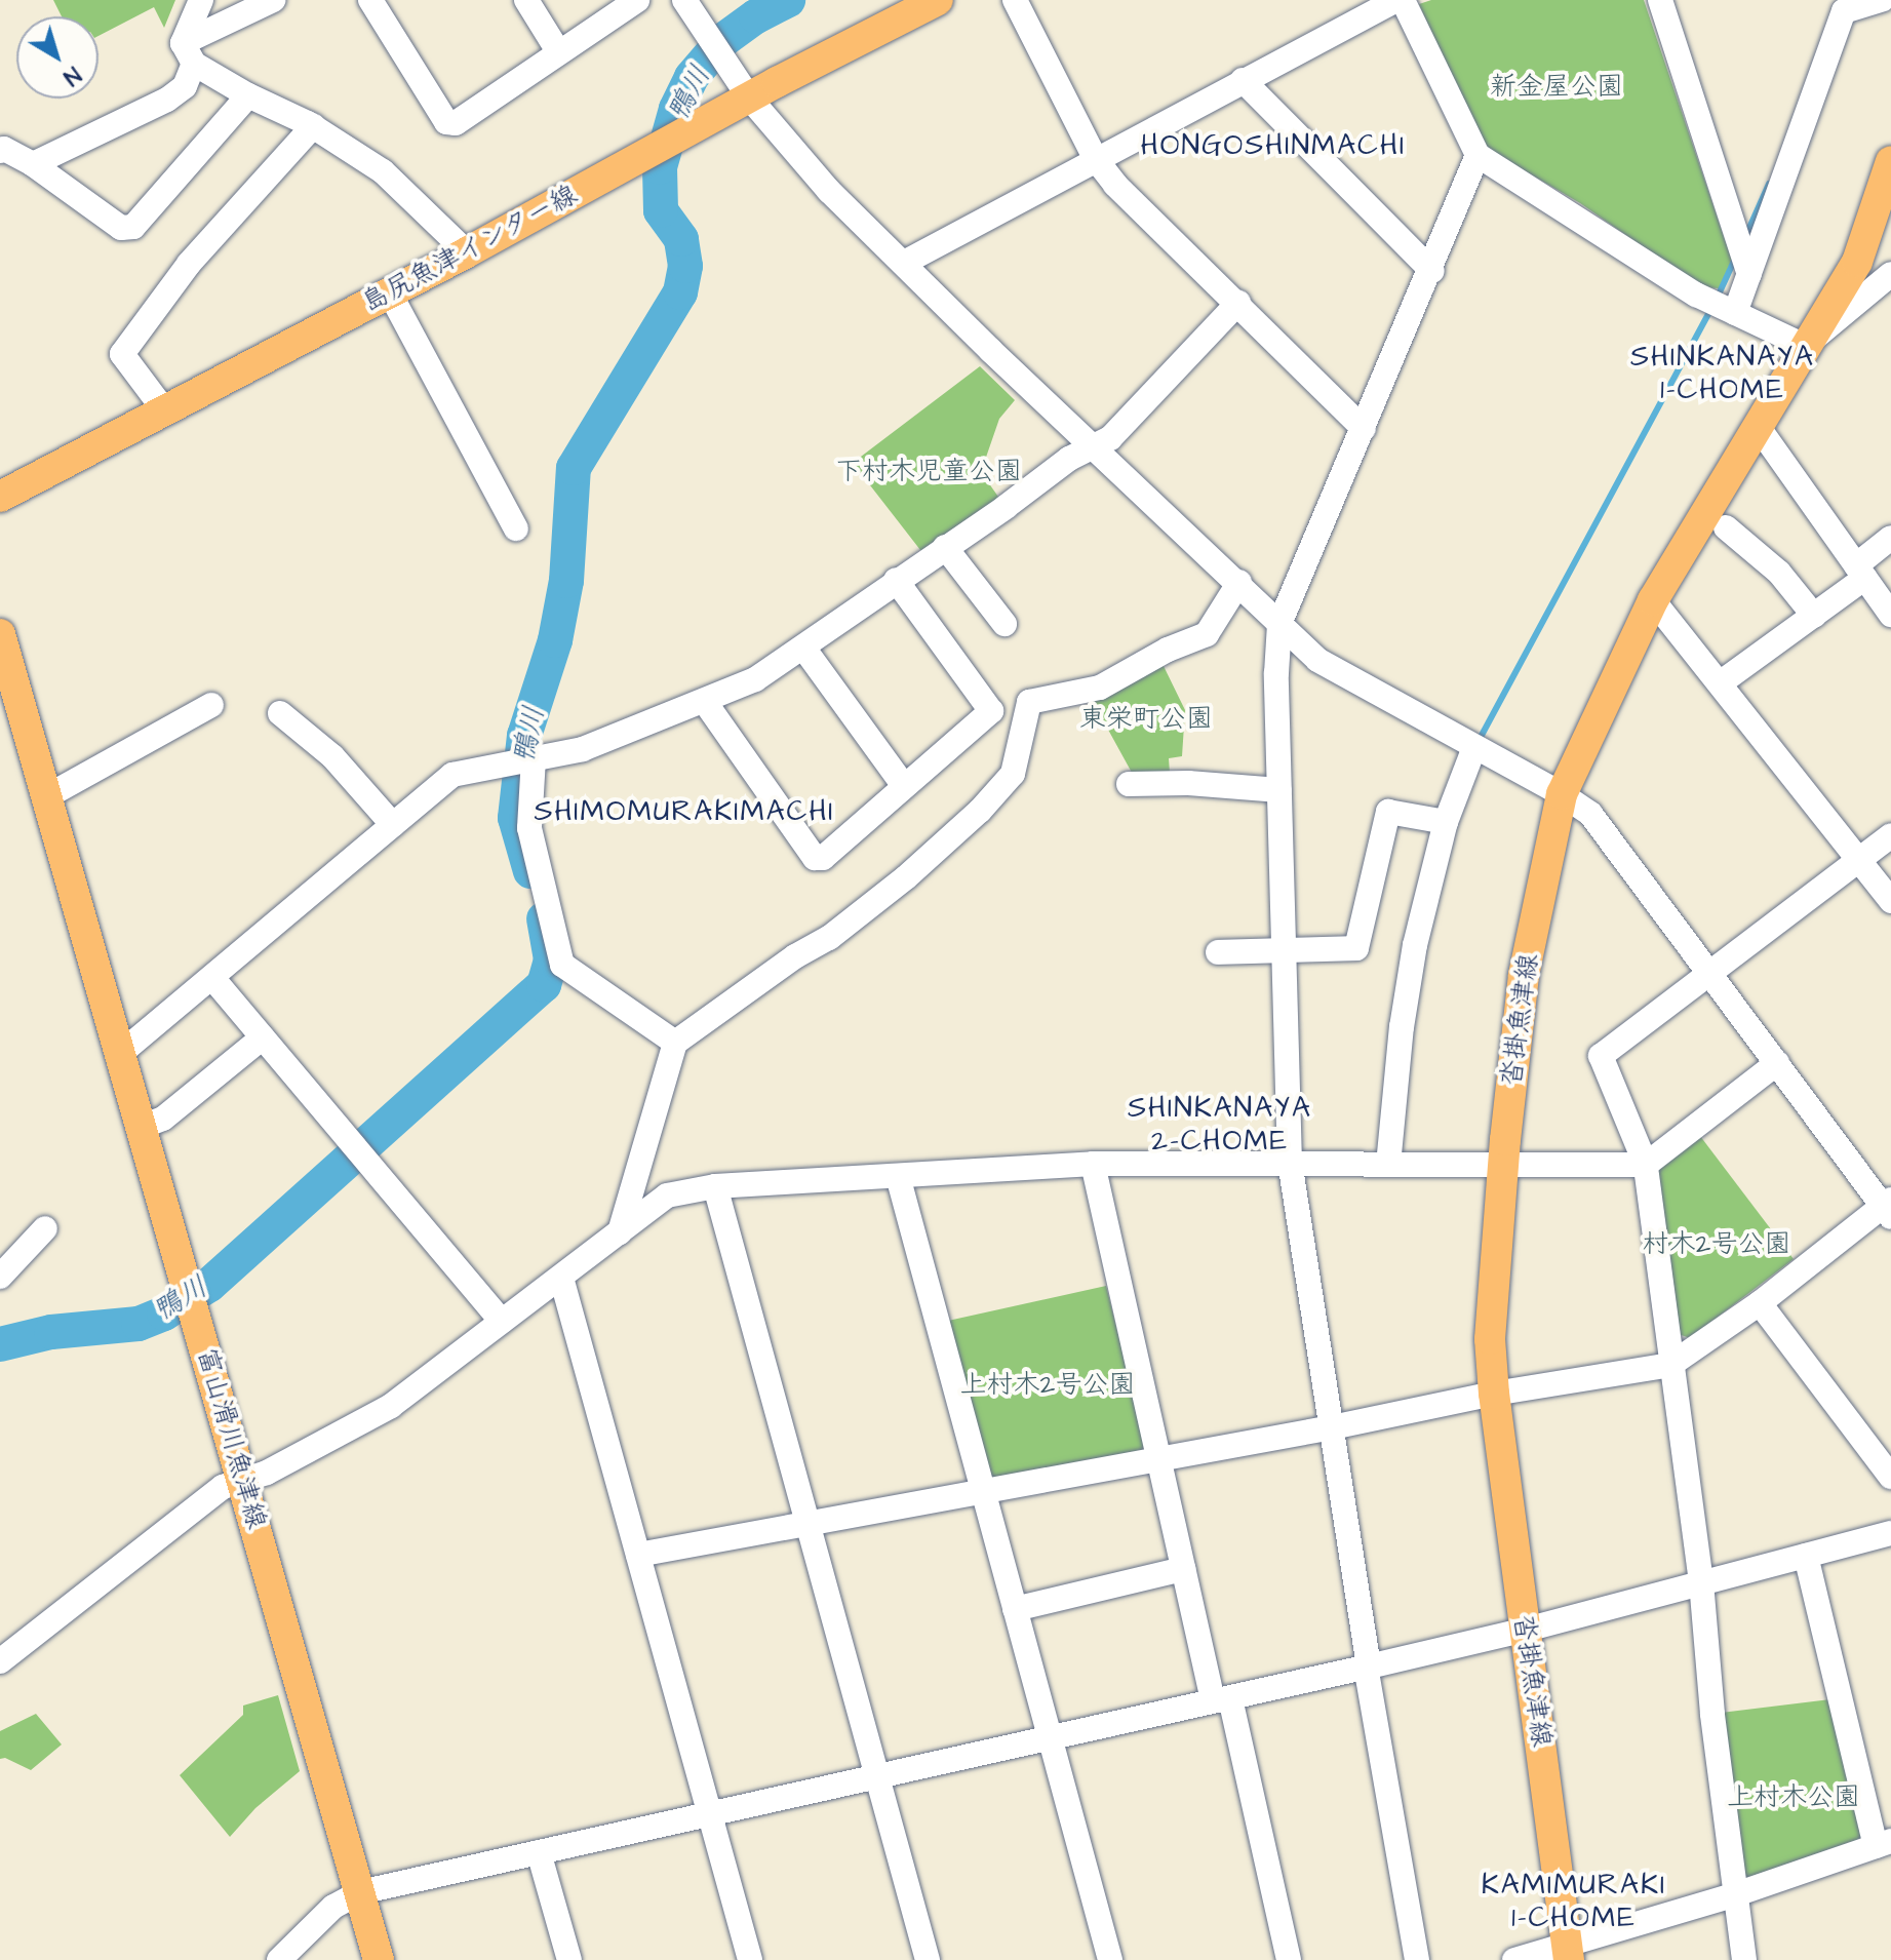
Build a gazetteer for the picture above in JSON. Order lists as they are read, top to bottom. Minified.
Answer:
{"streets":{"main road":["島尻魚津インター線","沓掛魚津線","富山滑川魚津線"]},"districts":["HONGOSHINMACHI","SHINKANAYA 1-CHOME","SHIMOMURAKIMACHI","SHINKANAYA 2-CHOME","KAMIMURAKI 1-CHOME"],"water":["鴨川"],"parks":["新金屋公園","下村木児童公園","東栄町公園","村木2号公園","上村木2号公園","上村木公園"],"north":"bottom right"}
